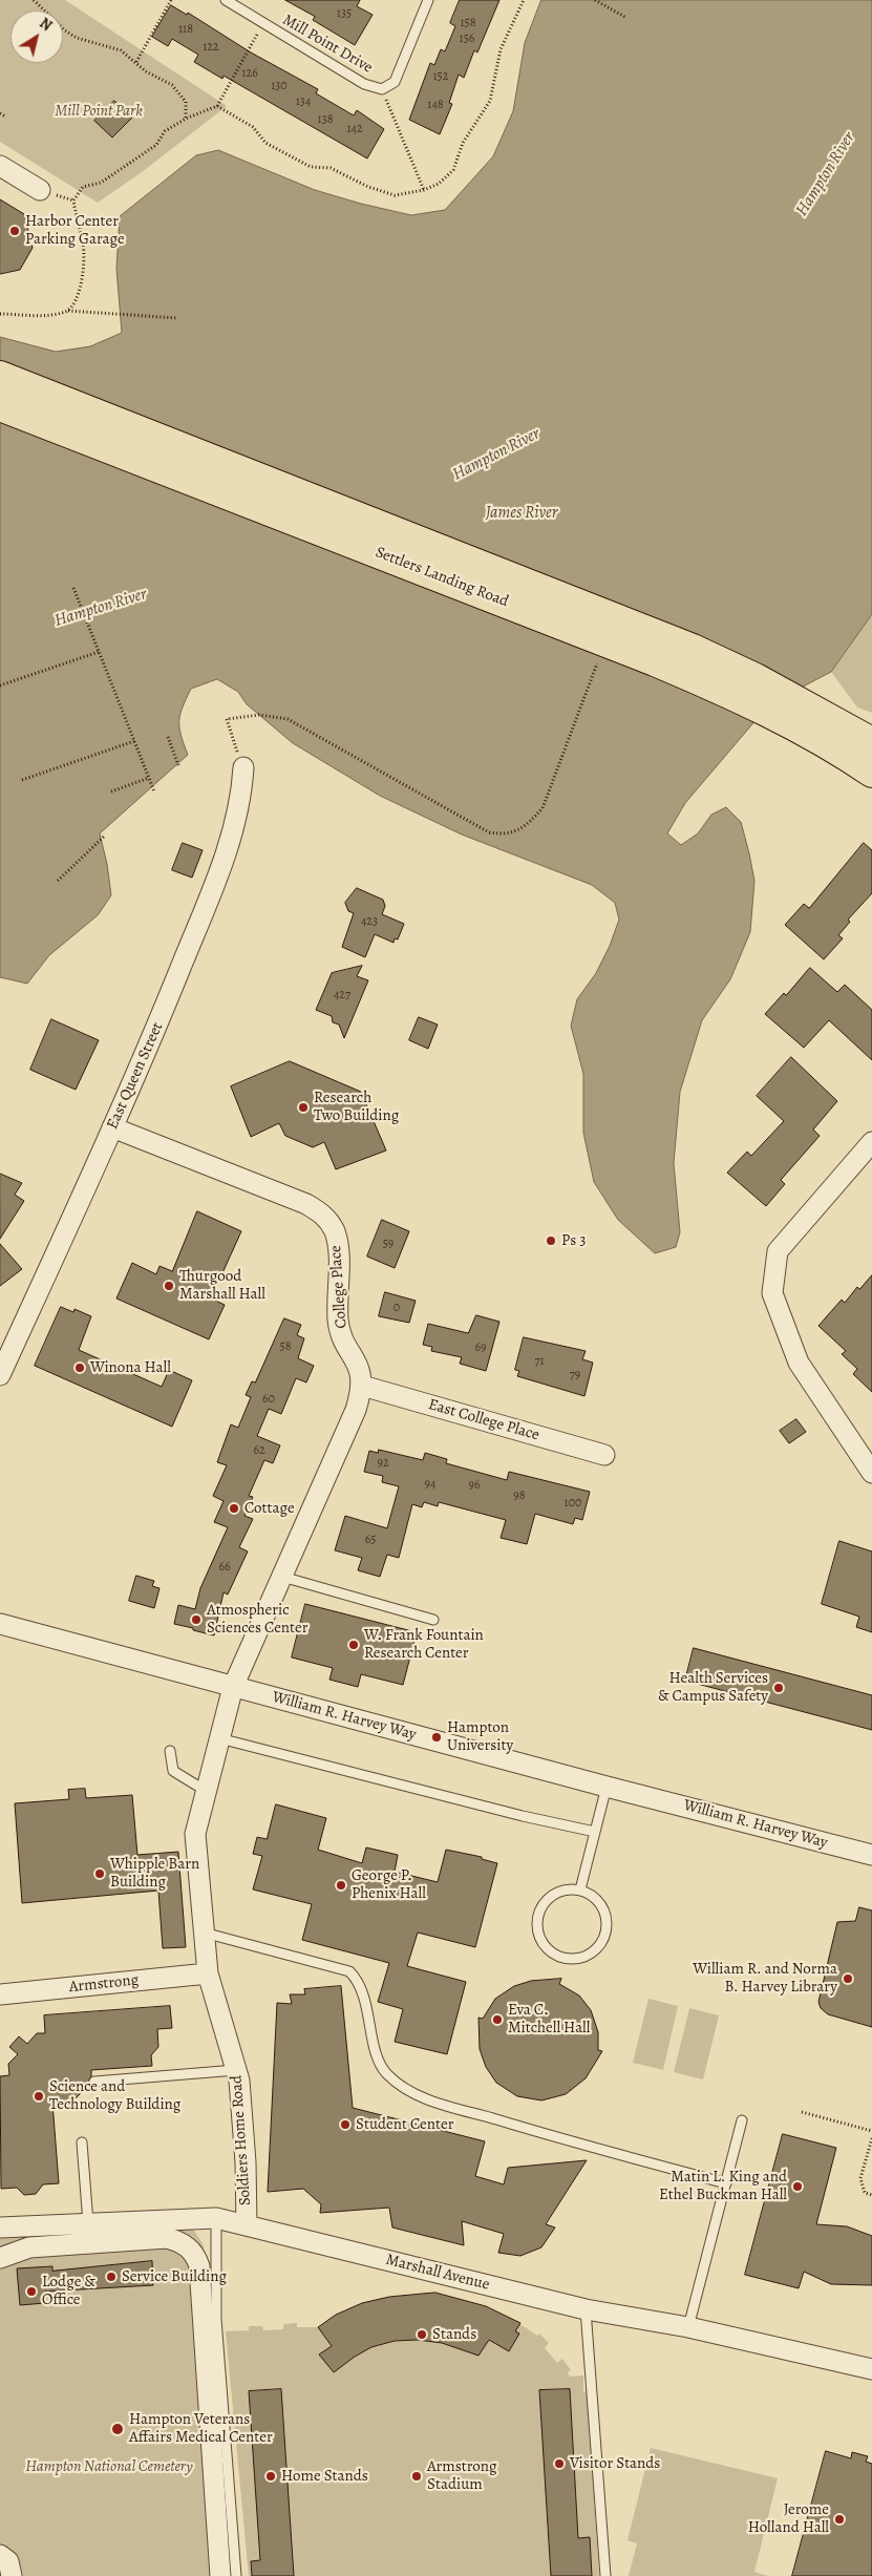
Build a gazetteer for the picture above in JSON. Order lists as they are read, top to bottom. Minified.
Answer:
{"streets":{"main road":["Settlers Landing Road"],"street":["East Queen Street","College Place","East College Place","William R. Harvey Way","Armstrong","Soldiers Home Road","Marshall Avenue"],"lane":["Mill Point Drive"]},"crossings":[["East Queen Street","College Place"],["College Place","East College Place"],["College Place","William R. Harvey Way"],["College Place","Soldiers Home Road"],["William R. Harvey Way","Soldiers Home Road"],["Armstrong","Soldiers Home Road"],["Soldiers Home Road","Marshall Avenue"]],"water":["Hampton River","James River"],"parks":["Mill Point Park","Hampton National Cemetery"],"places":["Harbor Center Parking Garage","Research Two Building","Ps 3","Thurgood Marshall Hall","Winona Hall","Cottage","Atmospheric Sciences Center","W. Frank Fountain Research Center","Health Services & Campus Safety","Hampton University","Whipple Barn Building","George P. Phenix Hall","William R. and Norma B. Harvey Library","Eva C. Mitchell Hall","Science and Technology Building","Student Center","Matin L. King and Ethel Buckman Hall","Service Building","Lodge & Office","Stands","Hampton Veterans Affairs Medical Center","Visitor Stands","Home Stands","Armstrong Stadium","Jerome Holland Hall"],"house_numbers":["135","158","118","156","122","126","152","130","134","148","138","142","423","427","59","0","58","69","71","79","60","62","92","94","96","98","100","65","66"],"north":"top right"}
